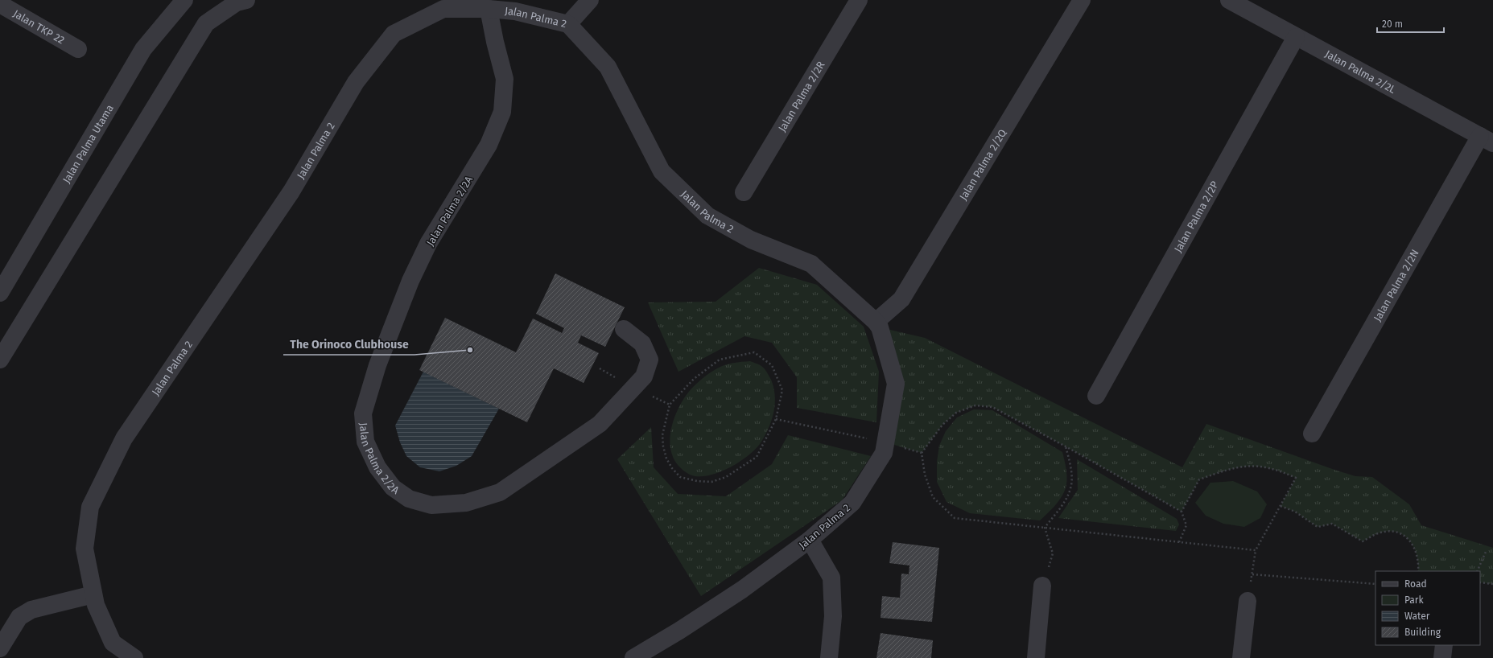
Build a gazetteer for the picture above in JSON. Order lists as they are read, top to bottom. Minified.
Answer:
{"streets":{"street":["Jalan Palma 2","Jalan TKP 22","Jalan Palma 2/2L","Jalan Palma 2/2R","Jalan Palma Utama","Jalan Palma 2/2Q","Jalan Palma 2/2A","Jalan Palma 2/2P","Jalan Palma 2/2N"]},"crossings":[["Jalan Palma 2","Jalan Palma 2/2Q"],["Jalan Palma 2","Jalan Palma 2/2A"],["Jalan Palma 2/2L","Jalan Palma 2/2P"],["Jalan Palma 2/2L","Jalan Palma 2/2N"]],"places":["The Orinoco Clubhouse"],"legend":["Road","Park","Water","Building"],"scale_bar":"20 m"}
